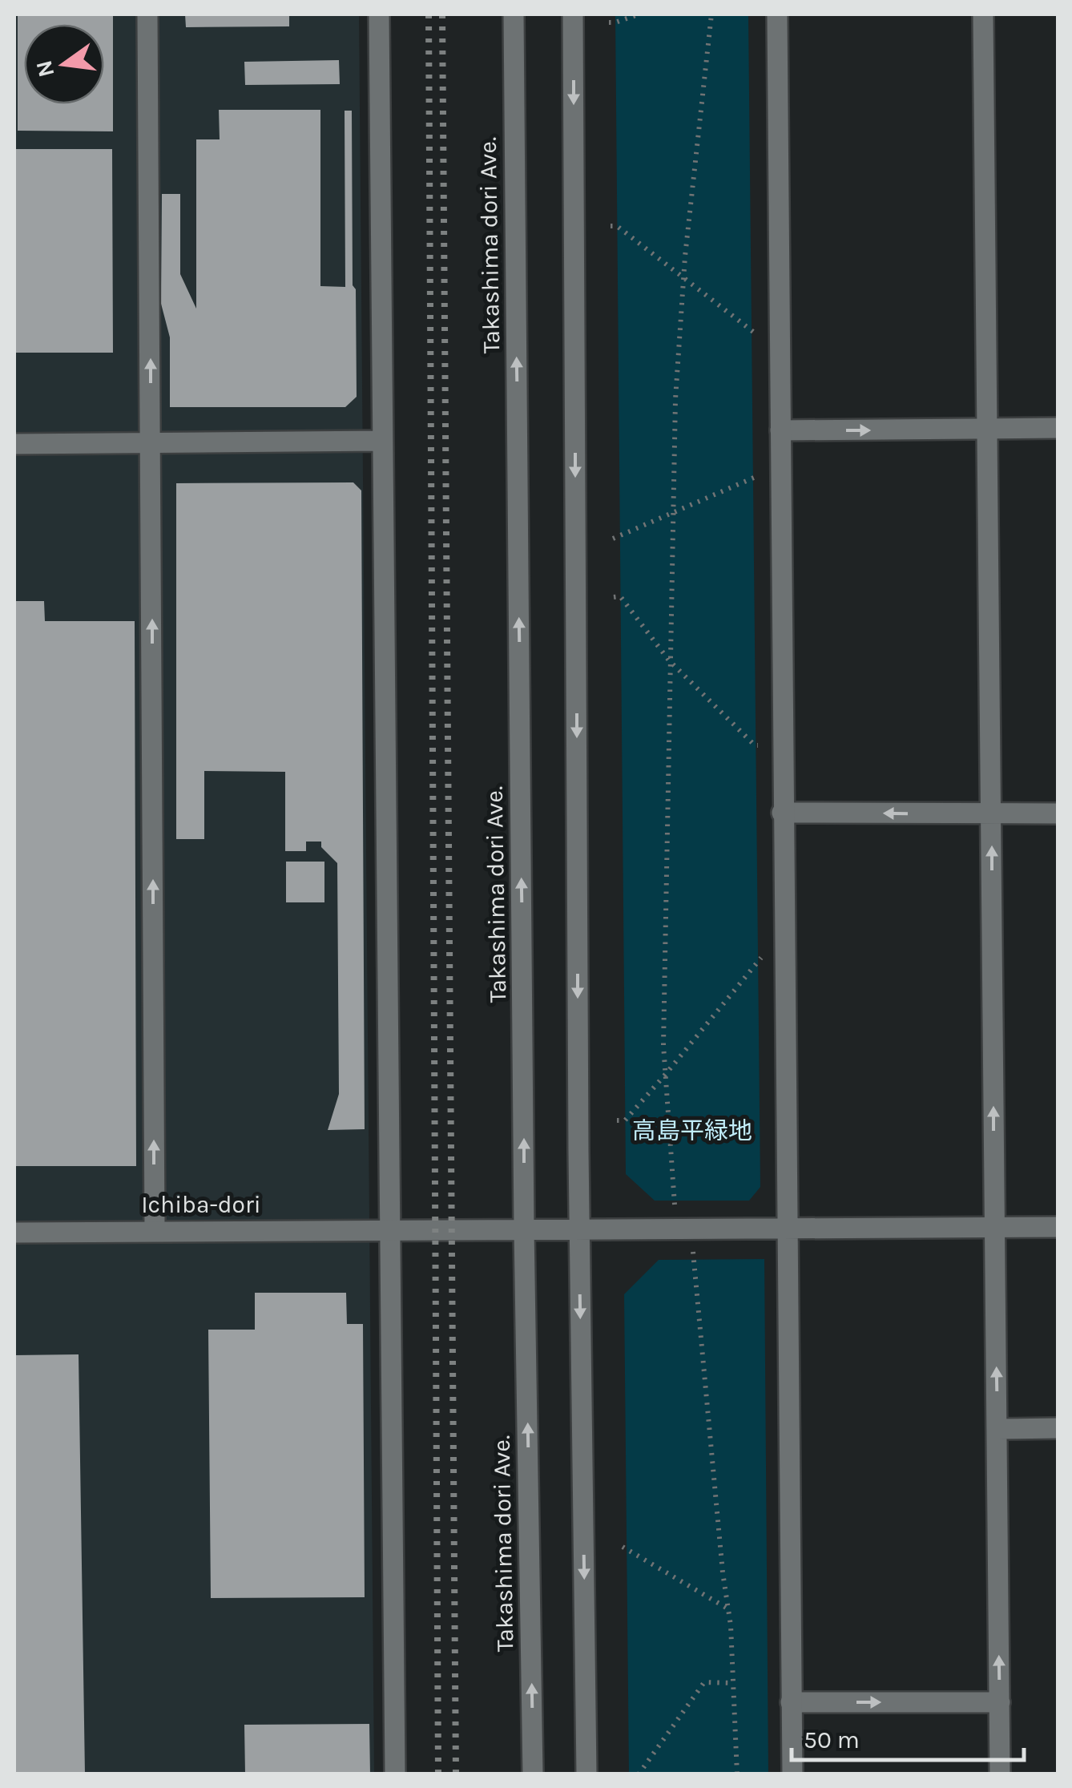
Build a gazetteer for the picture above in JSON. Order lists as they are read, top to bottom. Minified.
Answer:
{"streets":{"street":["Takashima dori Ave.","Ichiba-dori"]},"crossings":[["Takashima dori Ave.","Ichiba-dori"]],"parks":["高島平緑地"],"scale_bar":"50 m","north":"left"}
